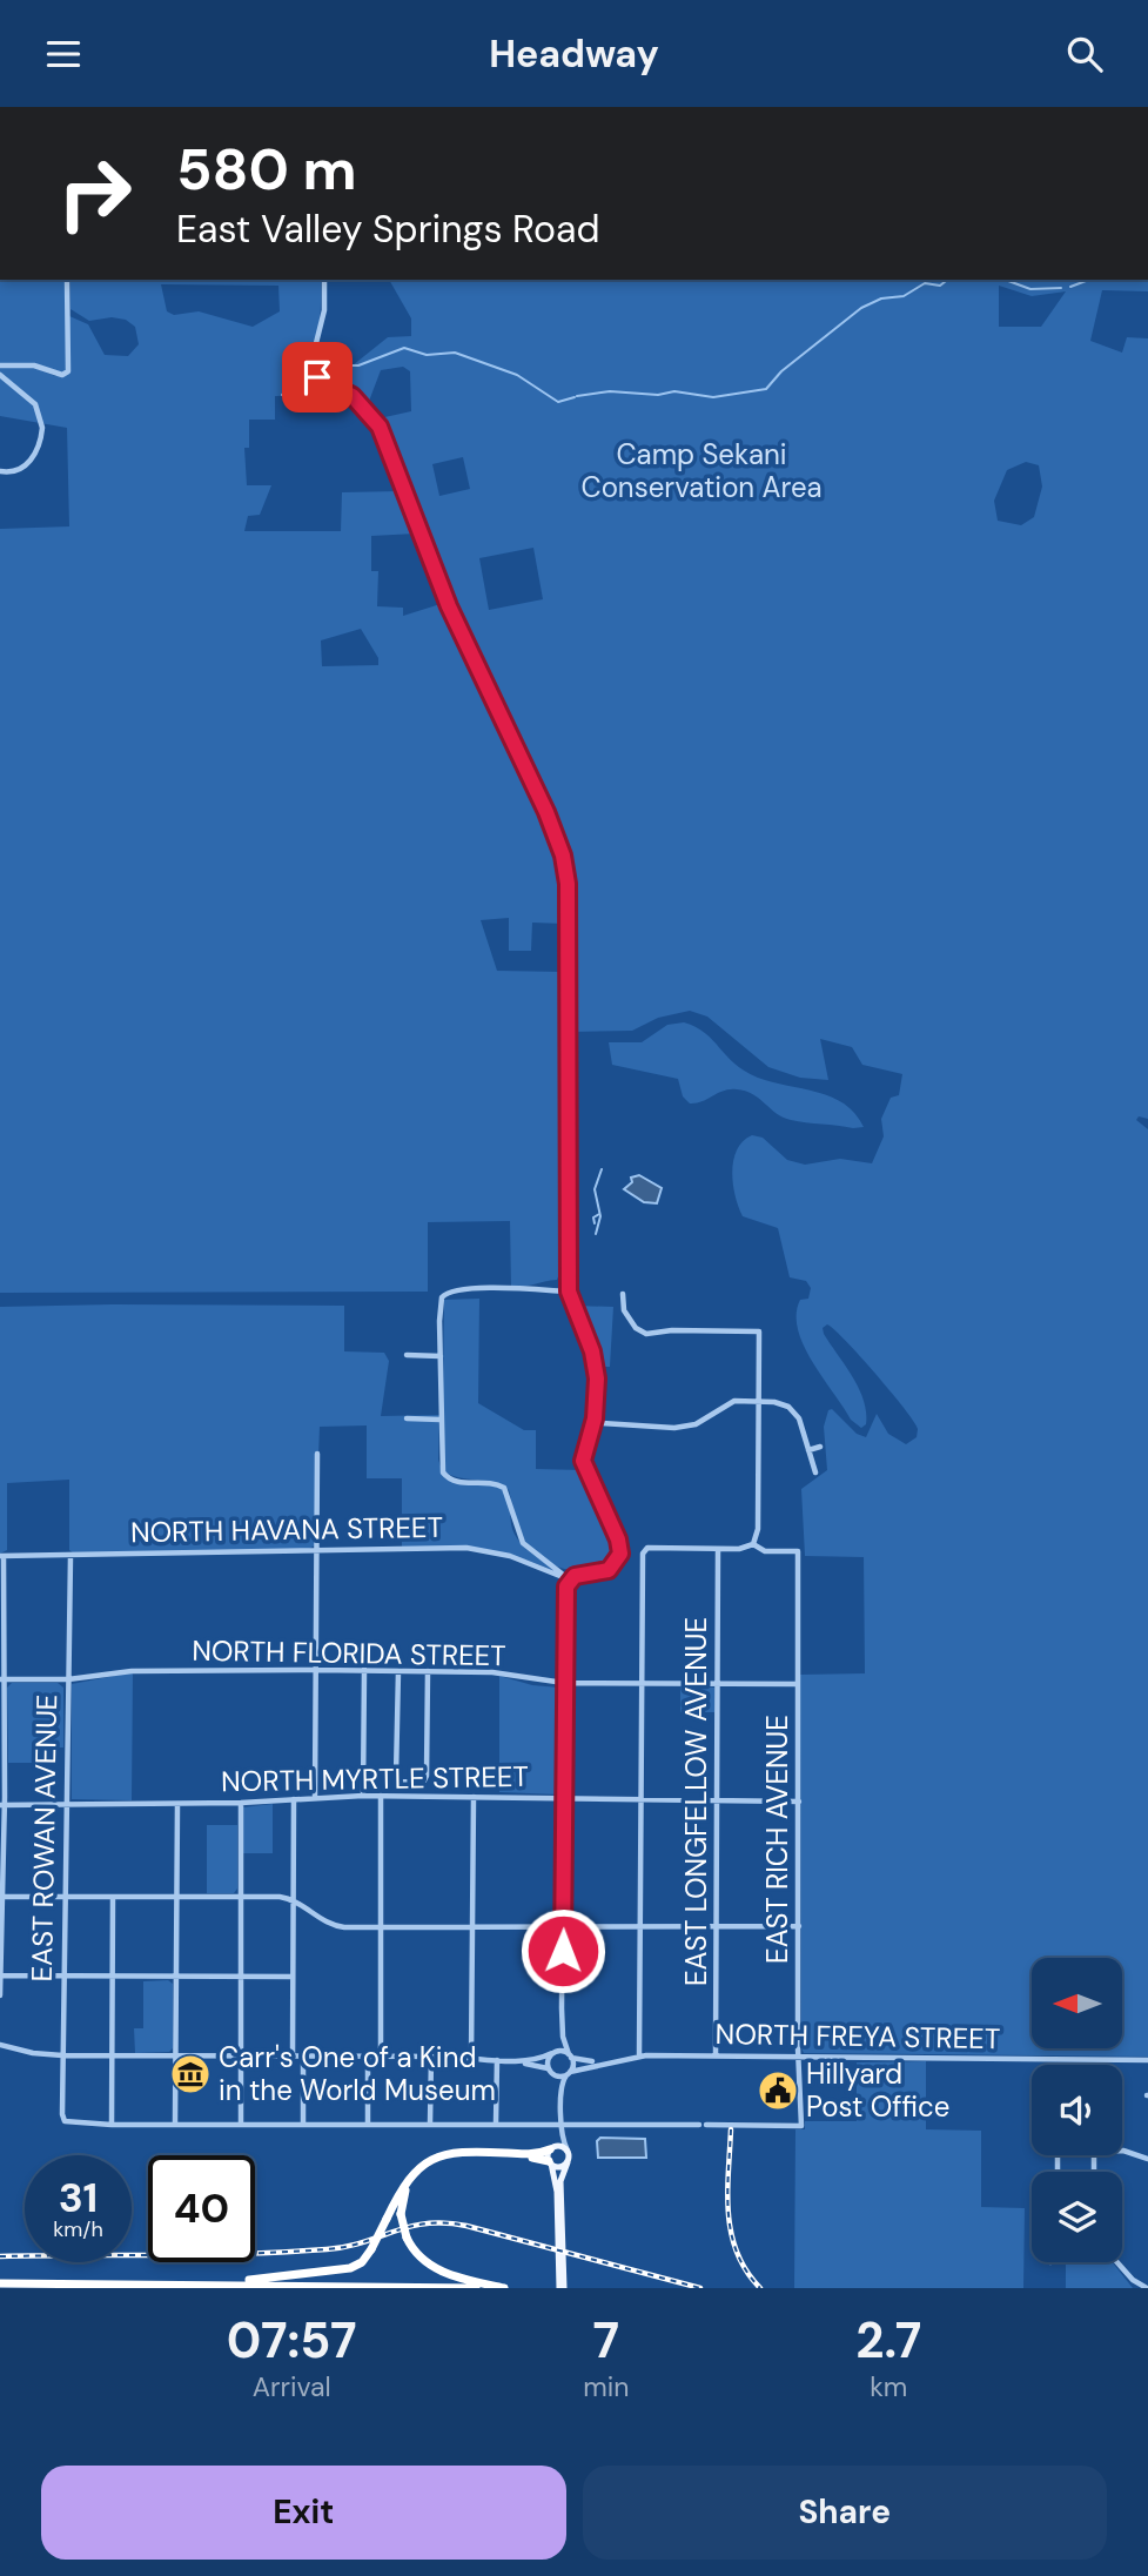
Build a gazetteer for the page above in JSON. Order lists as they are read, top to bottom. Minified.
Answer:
{"streets":{"street":["NORTH HAVANA STREET","NORTH FLORIDA STREET","NORTH MYRTLE STREET","EAST LONGFELLOW AVENUE","EAST ROWAN AVENUE","EAST RICH AVENUE","NORTH FREYA STREET"]},"crossings":[["NORTH HAVANA STREET","EAST ROWAN AVENUE"],["NORTH FLORIDA STREET","EAST LONGFELLOW AVENUE"],["NORTH FLORIDA STREET","EAST ROWAN AVENUE"],["NORTH FLORIDA STREET","EAST RICH AVENUE"],["NORTH MYRTLE STREET","EAST LONGFELLOW AVENUE"],["NORTH MYRTLE STREET","EAST ROWAN AVENUE"],["NORTH MYRTLE STREET","EAST RICH AVENUE"],["EAST LONGFELLOW AVENUE","NORTH FREYA STREET"],["EAST RICH AVENUE","NORTH FREYA STREET"]],"parks":["Camp Sekani Conservation Area"],"places":{"museum":["Carr's One of a Kind in the World Museum"],"public building":["Hillyard Post Office"]},"north":"left","page":{"header":"Headway","turn":["580 m","East Valley Springs Road"],"speed":"31 km/h","limit":"40","eta":["07:57","Arrival","7","min","2.7","km"],"buttons":["Exit","Share"]}}
